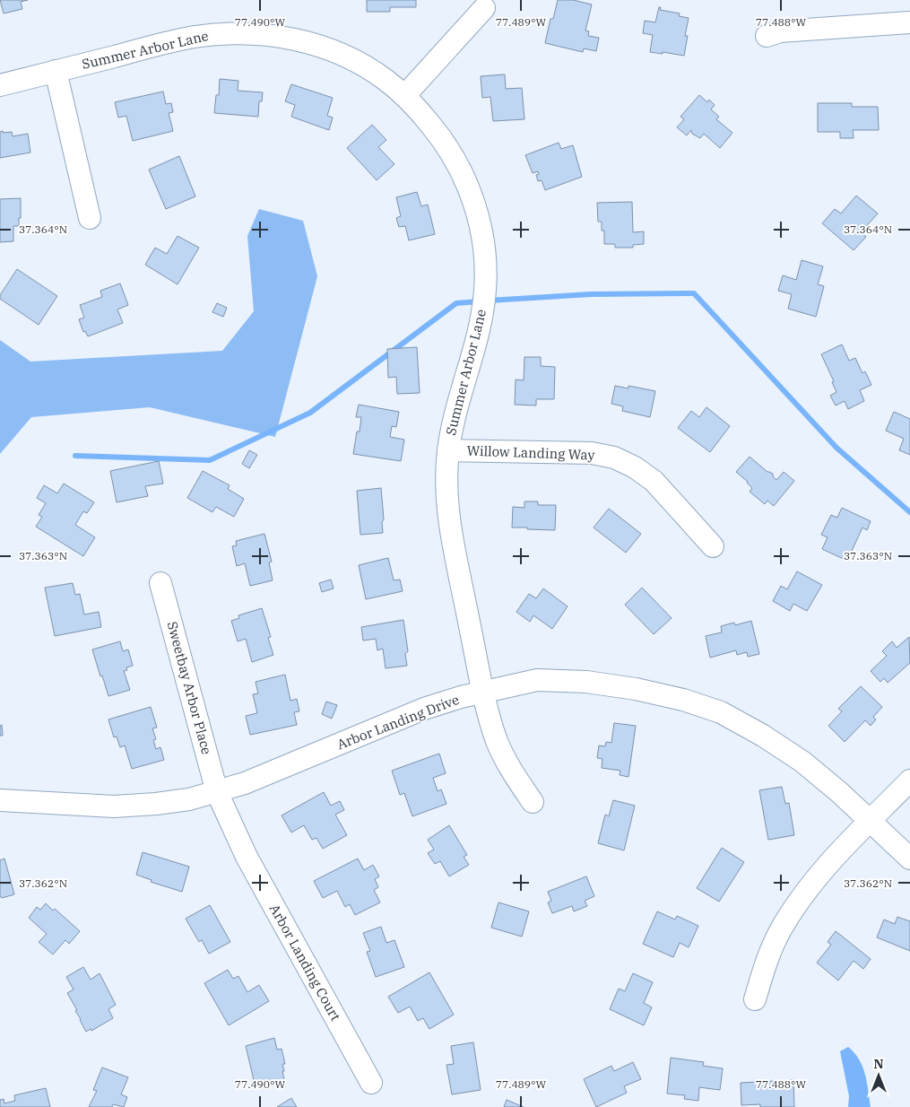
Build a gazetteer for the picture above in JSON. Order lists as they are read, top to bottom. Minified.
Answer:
{"streets":{"street":["Summer Arbor Lane","Willow Landing Way","Sweetbay Arbor Place","Arbor Landing Drive","Arbor Landing Court"]},"crossings":[["Summer Arbor Lane","Willow Landing Way"],["Summer Arbor Lane","Arbor Landing Drive"],["Sweetbay Arbor Place","Arbor Landing Drive"],["Sweetbay Arbor Place","Arbor Landing Court"],["Arbor Landing Drive","Arbor Landing Court"]],"north":"top","coordinates":["77.490°W","77.489°W","77.488°W","37.364°N","37.363°N","37.362°N"]}
